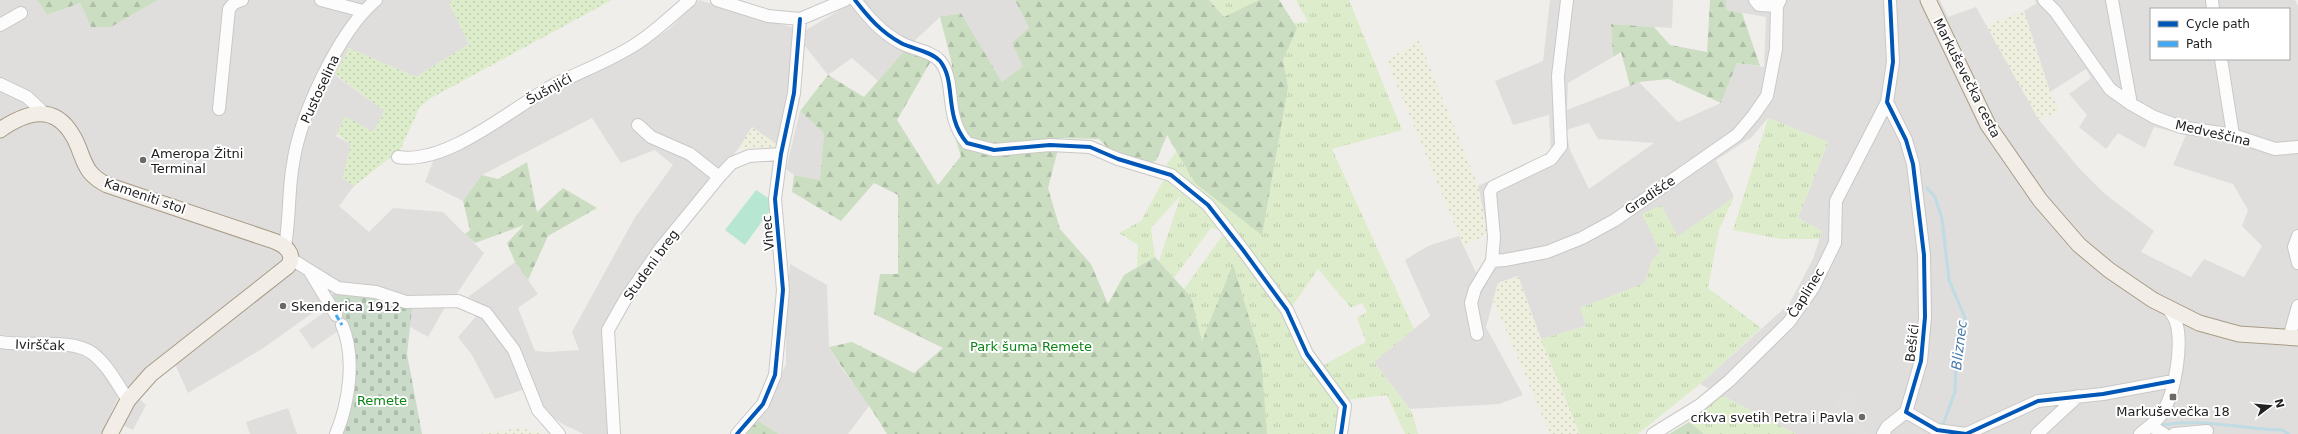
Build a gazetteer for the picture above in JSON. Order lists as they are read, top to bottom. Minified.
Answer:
{"streets":{"main road":["Markuševečka cesta","Kameniti stol"],"street":["Pustoselina","Šušnjići","Medveščina","Gradišće","Vinec","Studeni breg","Čaplinec","Bešići","Ivirščak"]},"crossings":[["Pustoselina","Kameniti stol"],["Vinec","Studeni breg"],["Čaplinec","Bešići"]],"water":["Bliznec"],"parks":["Park šuma Remete","Remete"],"places":{"other":["Ameropa Žitni Terminal","Skenderica 1912","crkva svetih Petra i Pavla"],"transit":["Markuševečka 18"]},"legend":["Cycle path","Path"],"north":"right"}
